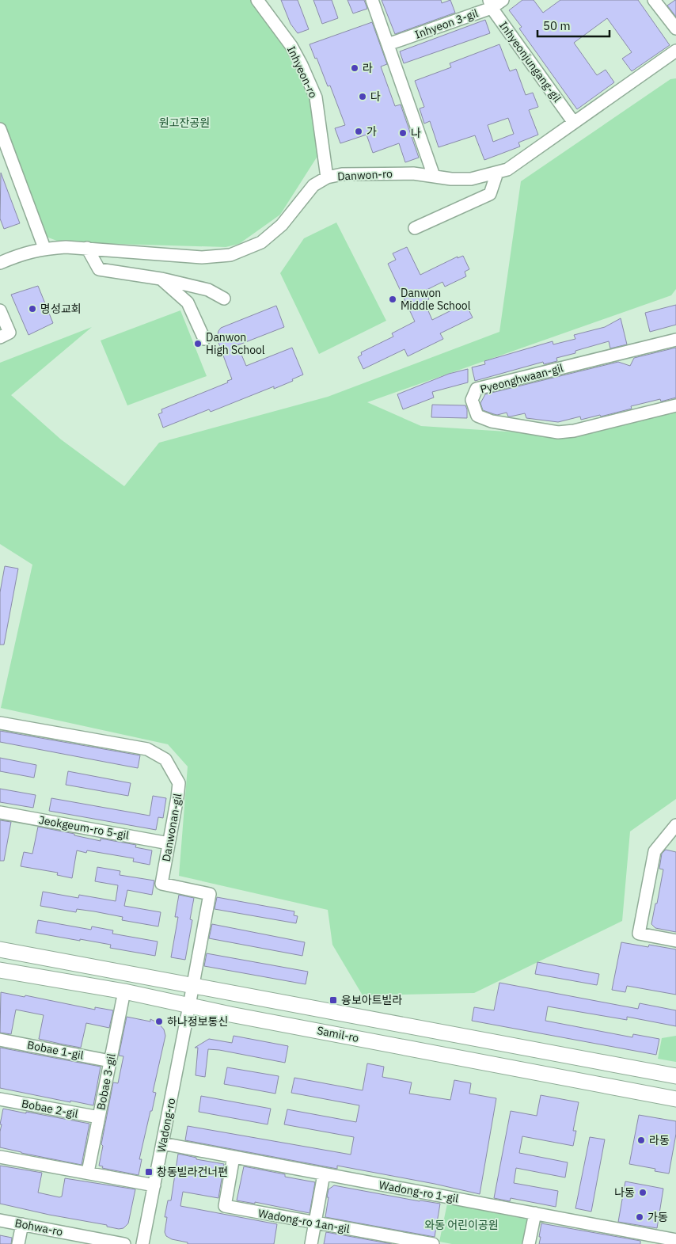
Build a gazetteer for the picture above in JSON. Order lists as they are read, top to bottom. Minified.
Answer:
{"streets":{"main road":["Samil-ro"],"street":["Inhyeon 3-gil","Inhyeonjungang-gil","Inhyeon-ro","Danwon-ro","Pyeonghwaan-gil","Jeokgeum-ro 5-gil","Danwonan-gil","Bobae 1-gil","Bobae 3-gil","Bobae 2-gil","Wadong-ro","Wadong-ro 1-gil","Wadong-ro 1an-gil","Bohwa-ro"]},"crossings":[["Inhyeon 3-gil","Inhyeonjungang-gil"],["Inhyeonjungang-gil","Danwon-ro"],["Inhyeon-ro","Danwon-ro"],["Jeokgeum-ro 5-gil","Danwonan-gil"],["Danwonan-gil","Samil-ro"],["Danwonan-gil","Wadong-ro"],["Samil-ro","Bobae 3-gil"],["Samil-ro","Wadong-ro"],["Bobae 1-gil","Bobae 3-gil"],["Bobae 3-gil","Bobae 2-gil"],["Wadong-ro","Wadong-ro 1-gil"],["Wadong-ro 1-gil","Wadong-ro 1an-gil"]],"parks":["원고잔공원","와동 어린이공원"],"places":{"other":["라","다","가","나","Danwon Middle School","명성교회","Danwon High School","하나정보통신","라동","나동","가동"],"transit":["융보아트빌라","창동빌라건너편"]},"scale_bar":"50 m"}
